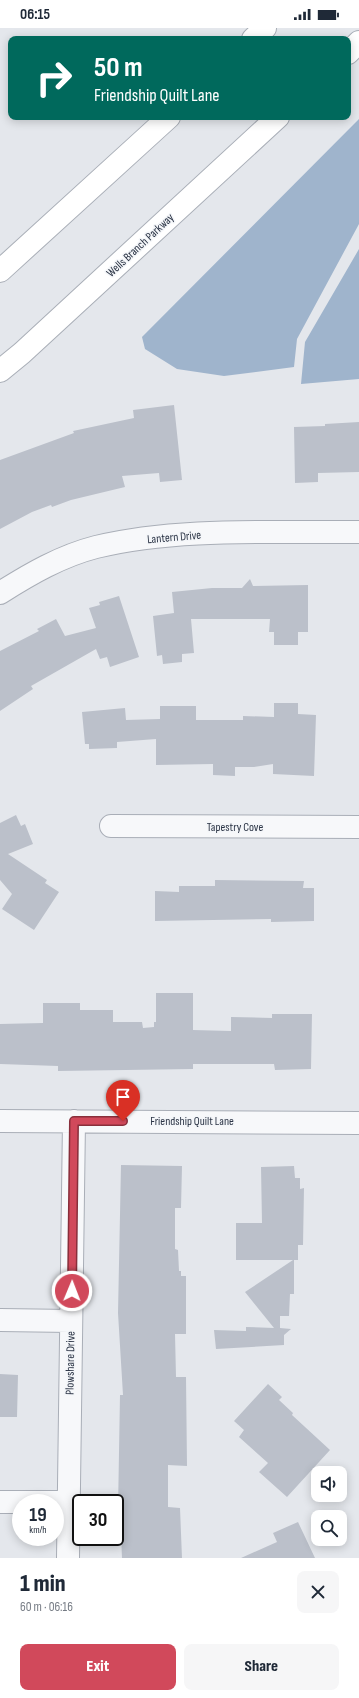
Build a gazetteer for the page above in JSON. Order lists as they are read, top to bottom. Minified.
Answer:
{"streets":{"main road":["Wells Branch Parkway"],"street":["Lantern Drive","Tapestry Cove","Friendship Quilt Lane","Plowshare Drive"]},"crossings":[["Friendship Quilt Lane","Plowshare Drive"]],"page":{"status":"06:15","turn":["50 m","Friendship Quilt Lane"],"speed":"19 km/h","limit":"30","heading":["1 min","60 m · 06:16"],"buttons":["Exit","Share"]}}
